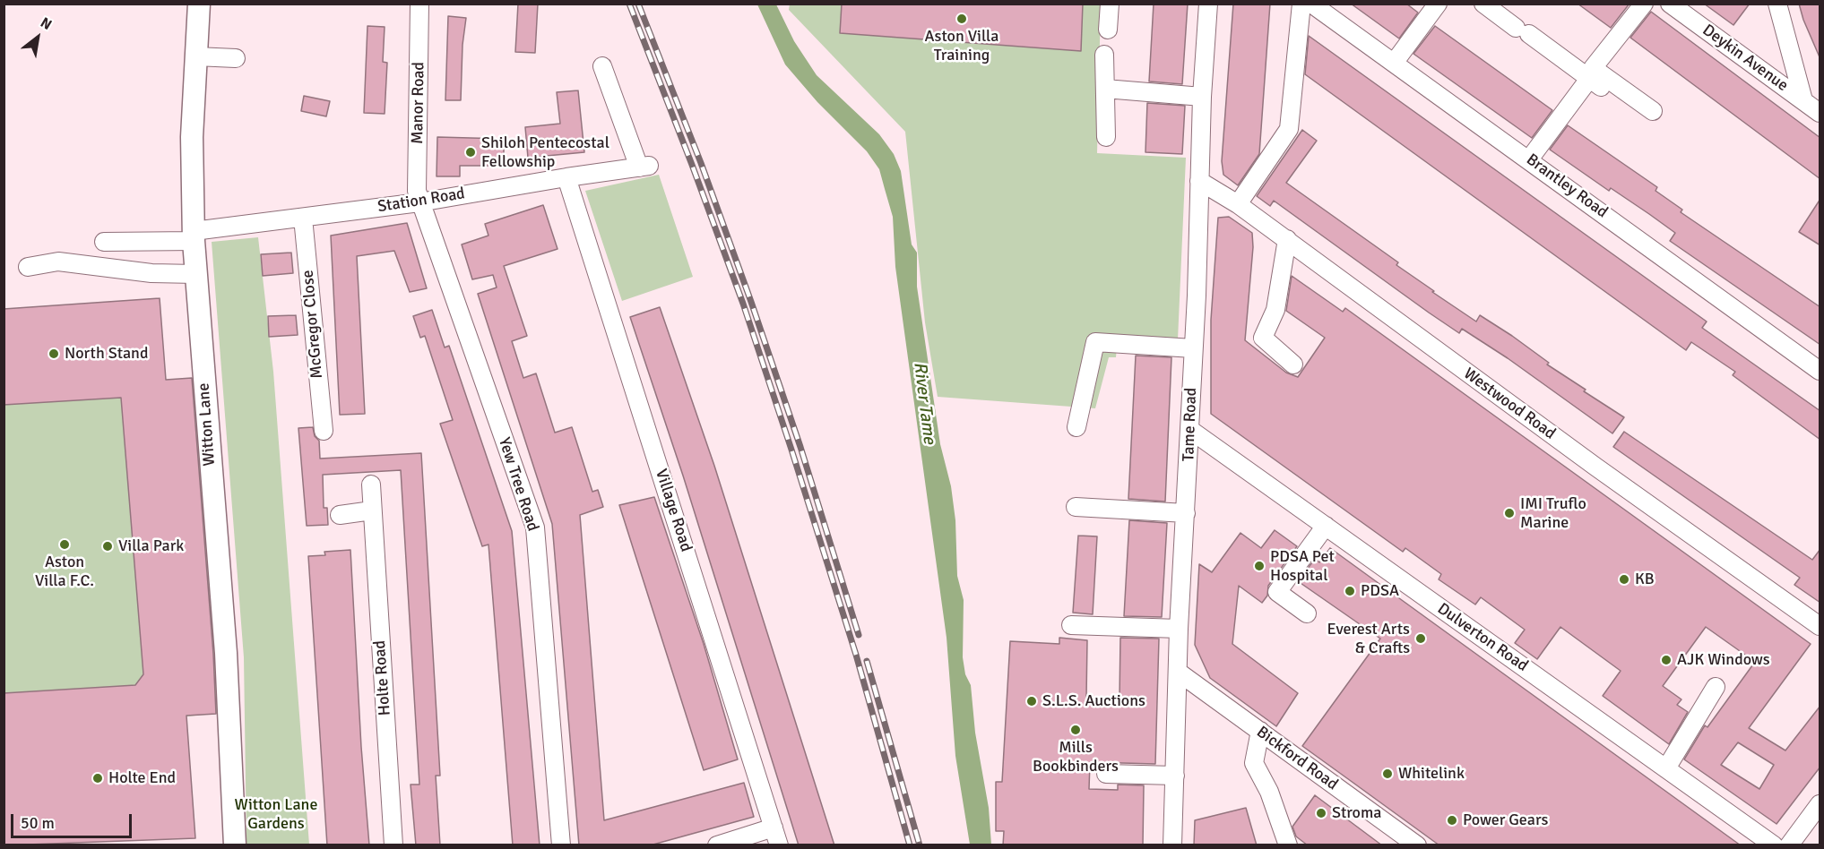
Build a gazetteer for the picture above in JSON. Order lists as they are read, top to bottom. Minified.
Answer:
{"streets":{"main road":["Witton Lane"],"street":["Deykin Avenue","Manor Road","Brantley Road","Station Road","McGregor Close","Westwood Road","Tame Road","Yew Tree Road","Village Road","Dulverton Road","Holte Road","Bickford Road"]},"crossings":[["Manor Road","Station Road"],["Manor Road","Yew Tree Road"],["Station Road","McGregor Close"],["Station Road","Witton Lane"],["Station Road","Yew Tree Road"],["Station Road","Village Road"],["Westwood Road","Tame Road"],["Tame Road","Dulverton Road"],["Tame Road","Bickford Road"]],"water":["River Tame"],"parks":["Witton Lane Gardens"],"places":["Aston Villa Training","Shiloh Pentecostal Fellowship","North Stand","IMI Truflo Marine","Aston Villa F.C.","Villa Park","PDSA Pet Hospital","KB","PDSA","Everest Arts & Crafts","AJK Windows","S.L.S. Auctions","Mills Bookbinders","Whitelink","Holte End","Stroma","Power Gears"],"scale_bar":"50 m","north":"top right"}
